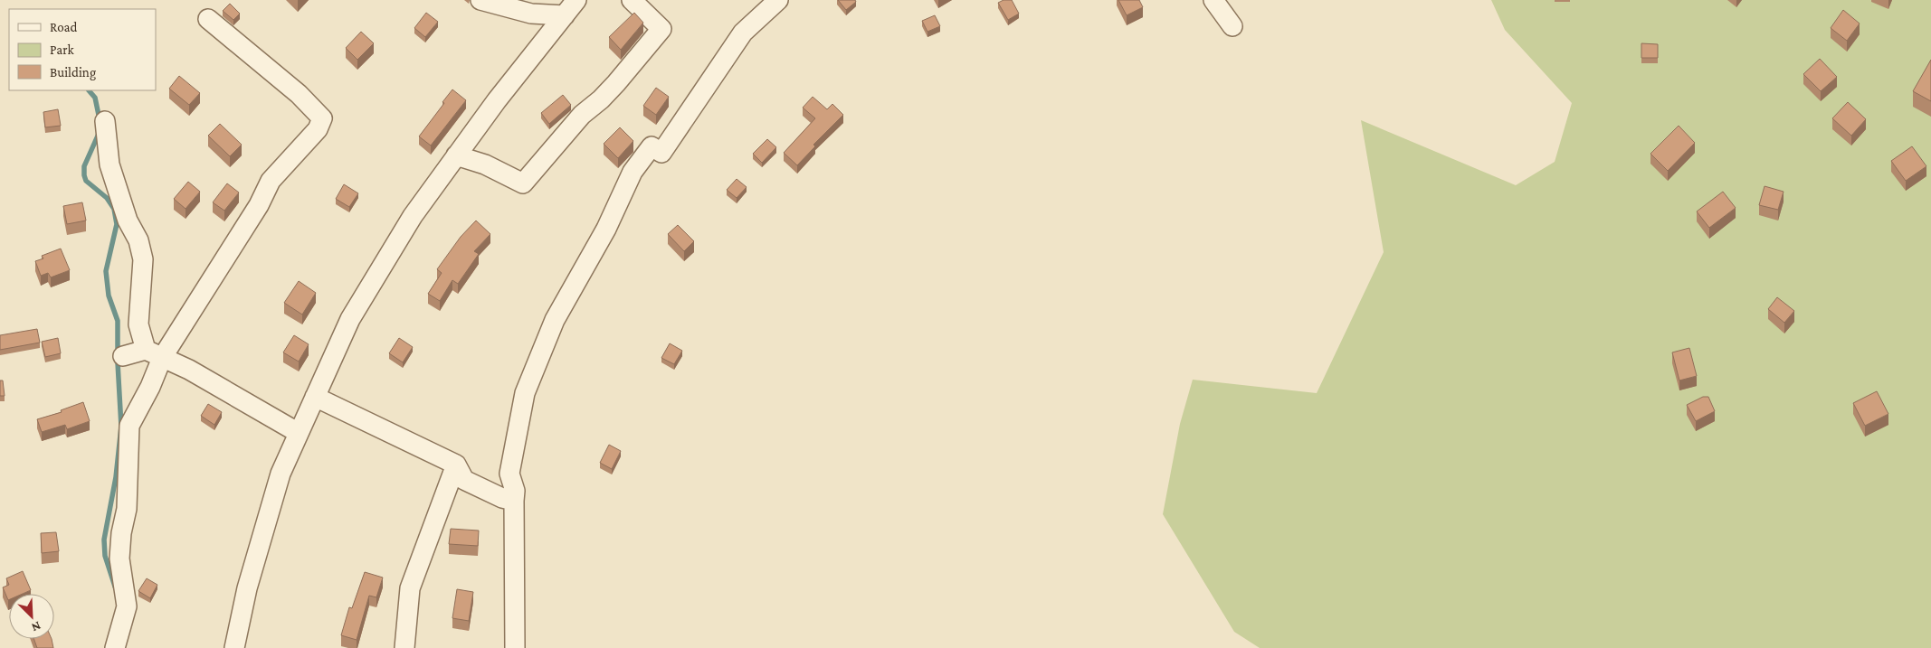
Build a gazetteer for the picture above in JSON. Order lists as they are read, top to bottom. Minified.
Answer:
{"legend":["Road","Park","Building"],"north":"bottom right"}
